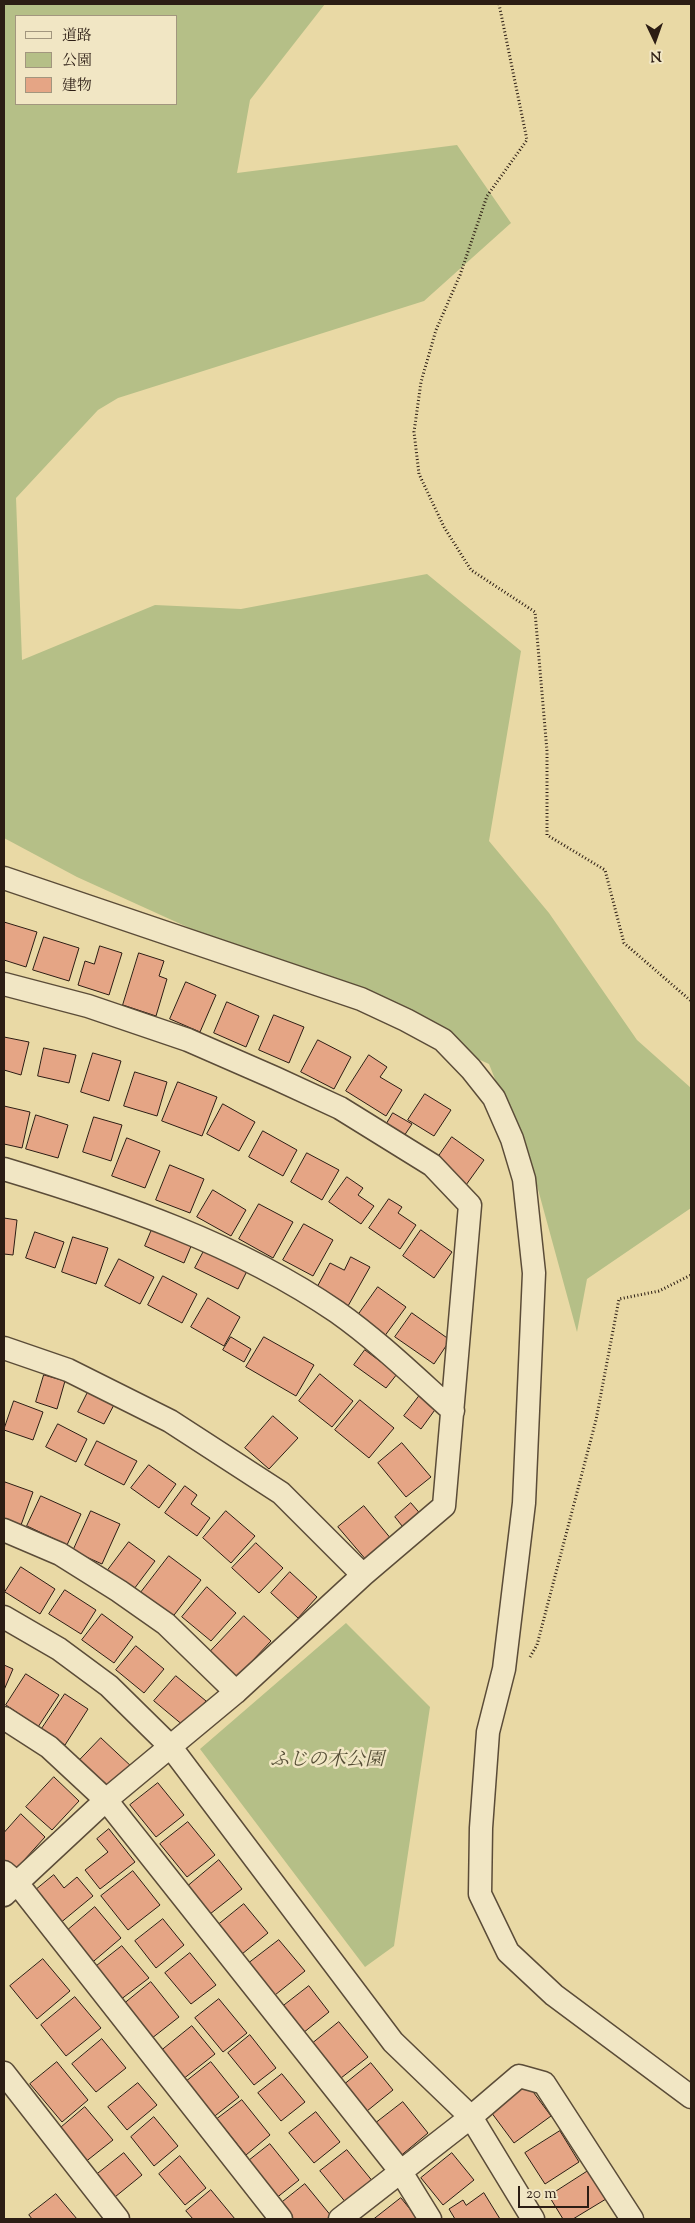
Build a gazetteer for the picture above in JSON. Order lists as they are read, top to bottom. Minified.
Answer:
{"parks":["ふじの木公園"],"legend":["道路","公園","建物"],"scale_bar":"20 m","north":"bottom"}
